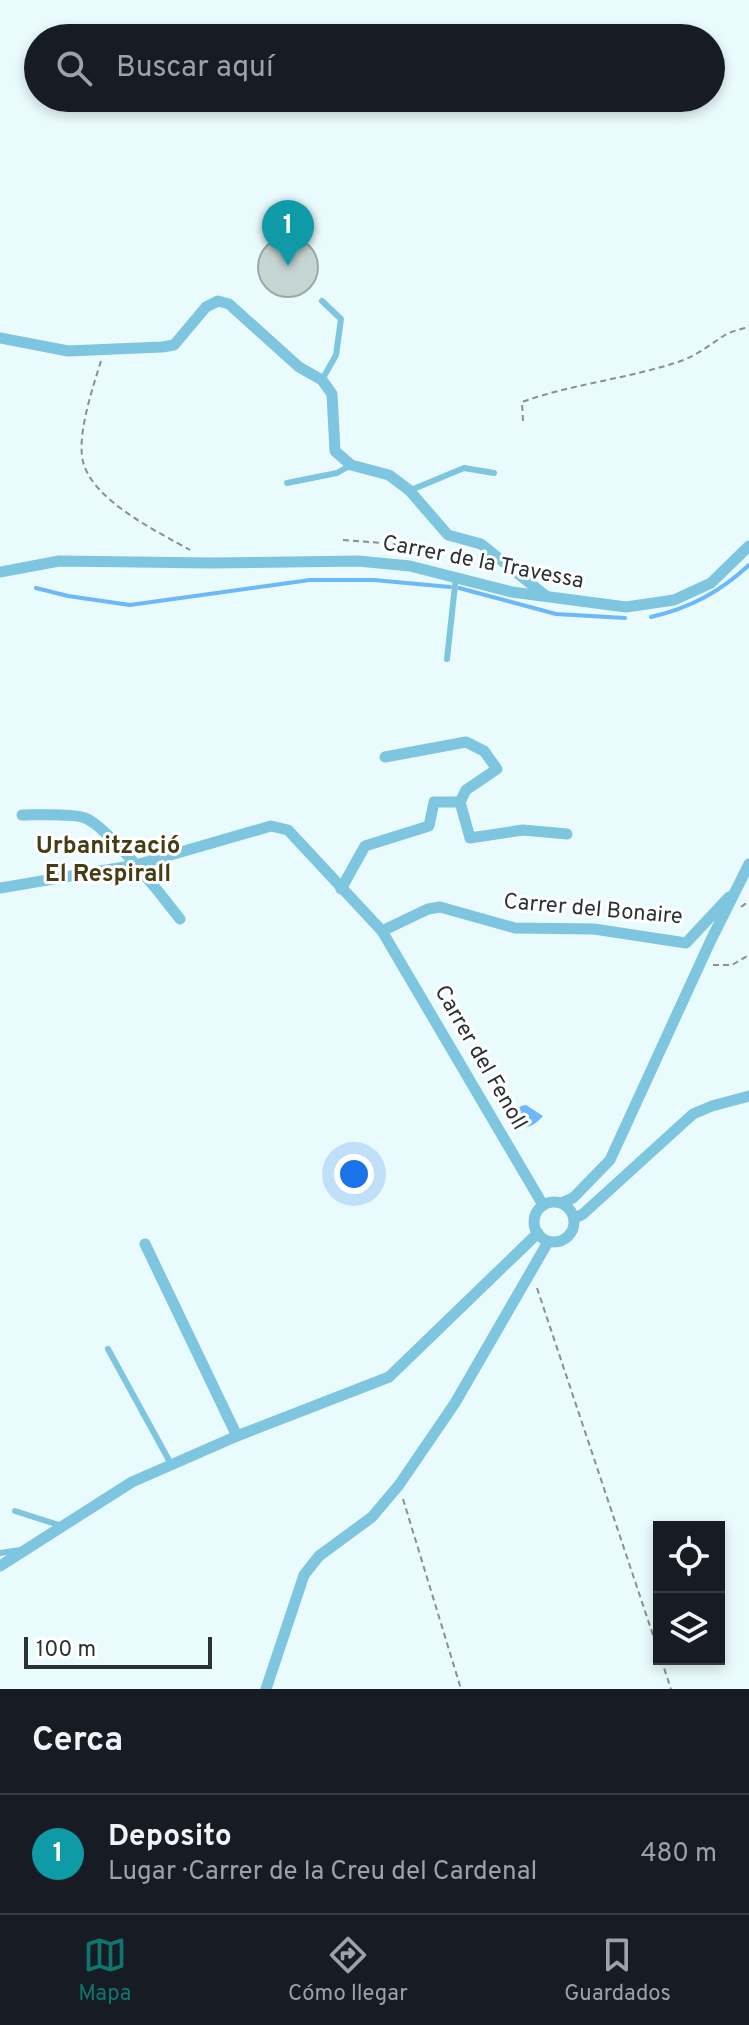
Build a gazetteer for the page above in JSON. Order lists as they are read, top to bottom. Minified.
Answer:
{"streets":{"street":["Carrer de la Travessa","Carrer del Bonaire","Carrer del Fenoll"]},"crossings":[["Carrer del Bonaire","Carrer del Fenoll"]],"districts":["Urbanització El Respirall"],"scale_bar":"100 m","page":{"search":"Buscar aquí","pins":"1","scale":"100 m","heading":"Cerca","list":[{"mark":"1","name":"Deposito","note":"Lugar · Carrer de la Creu del Cardenal","value":"480 m"}],"nav":["Mapa","Cómo llegar","Guardados"]}}
